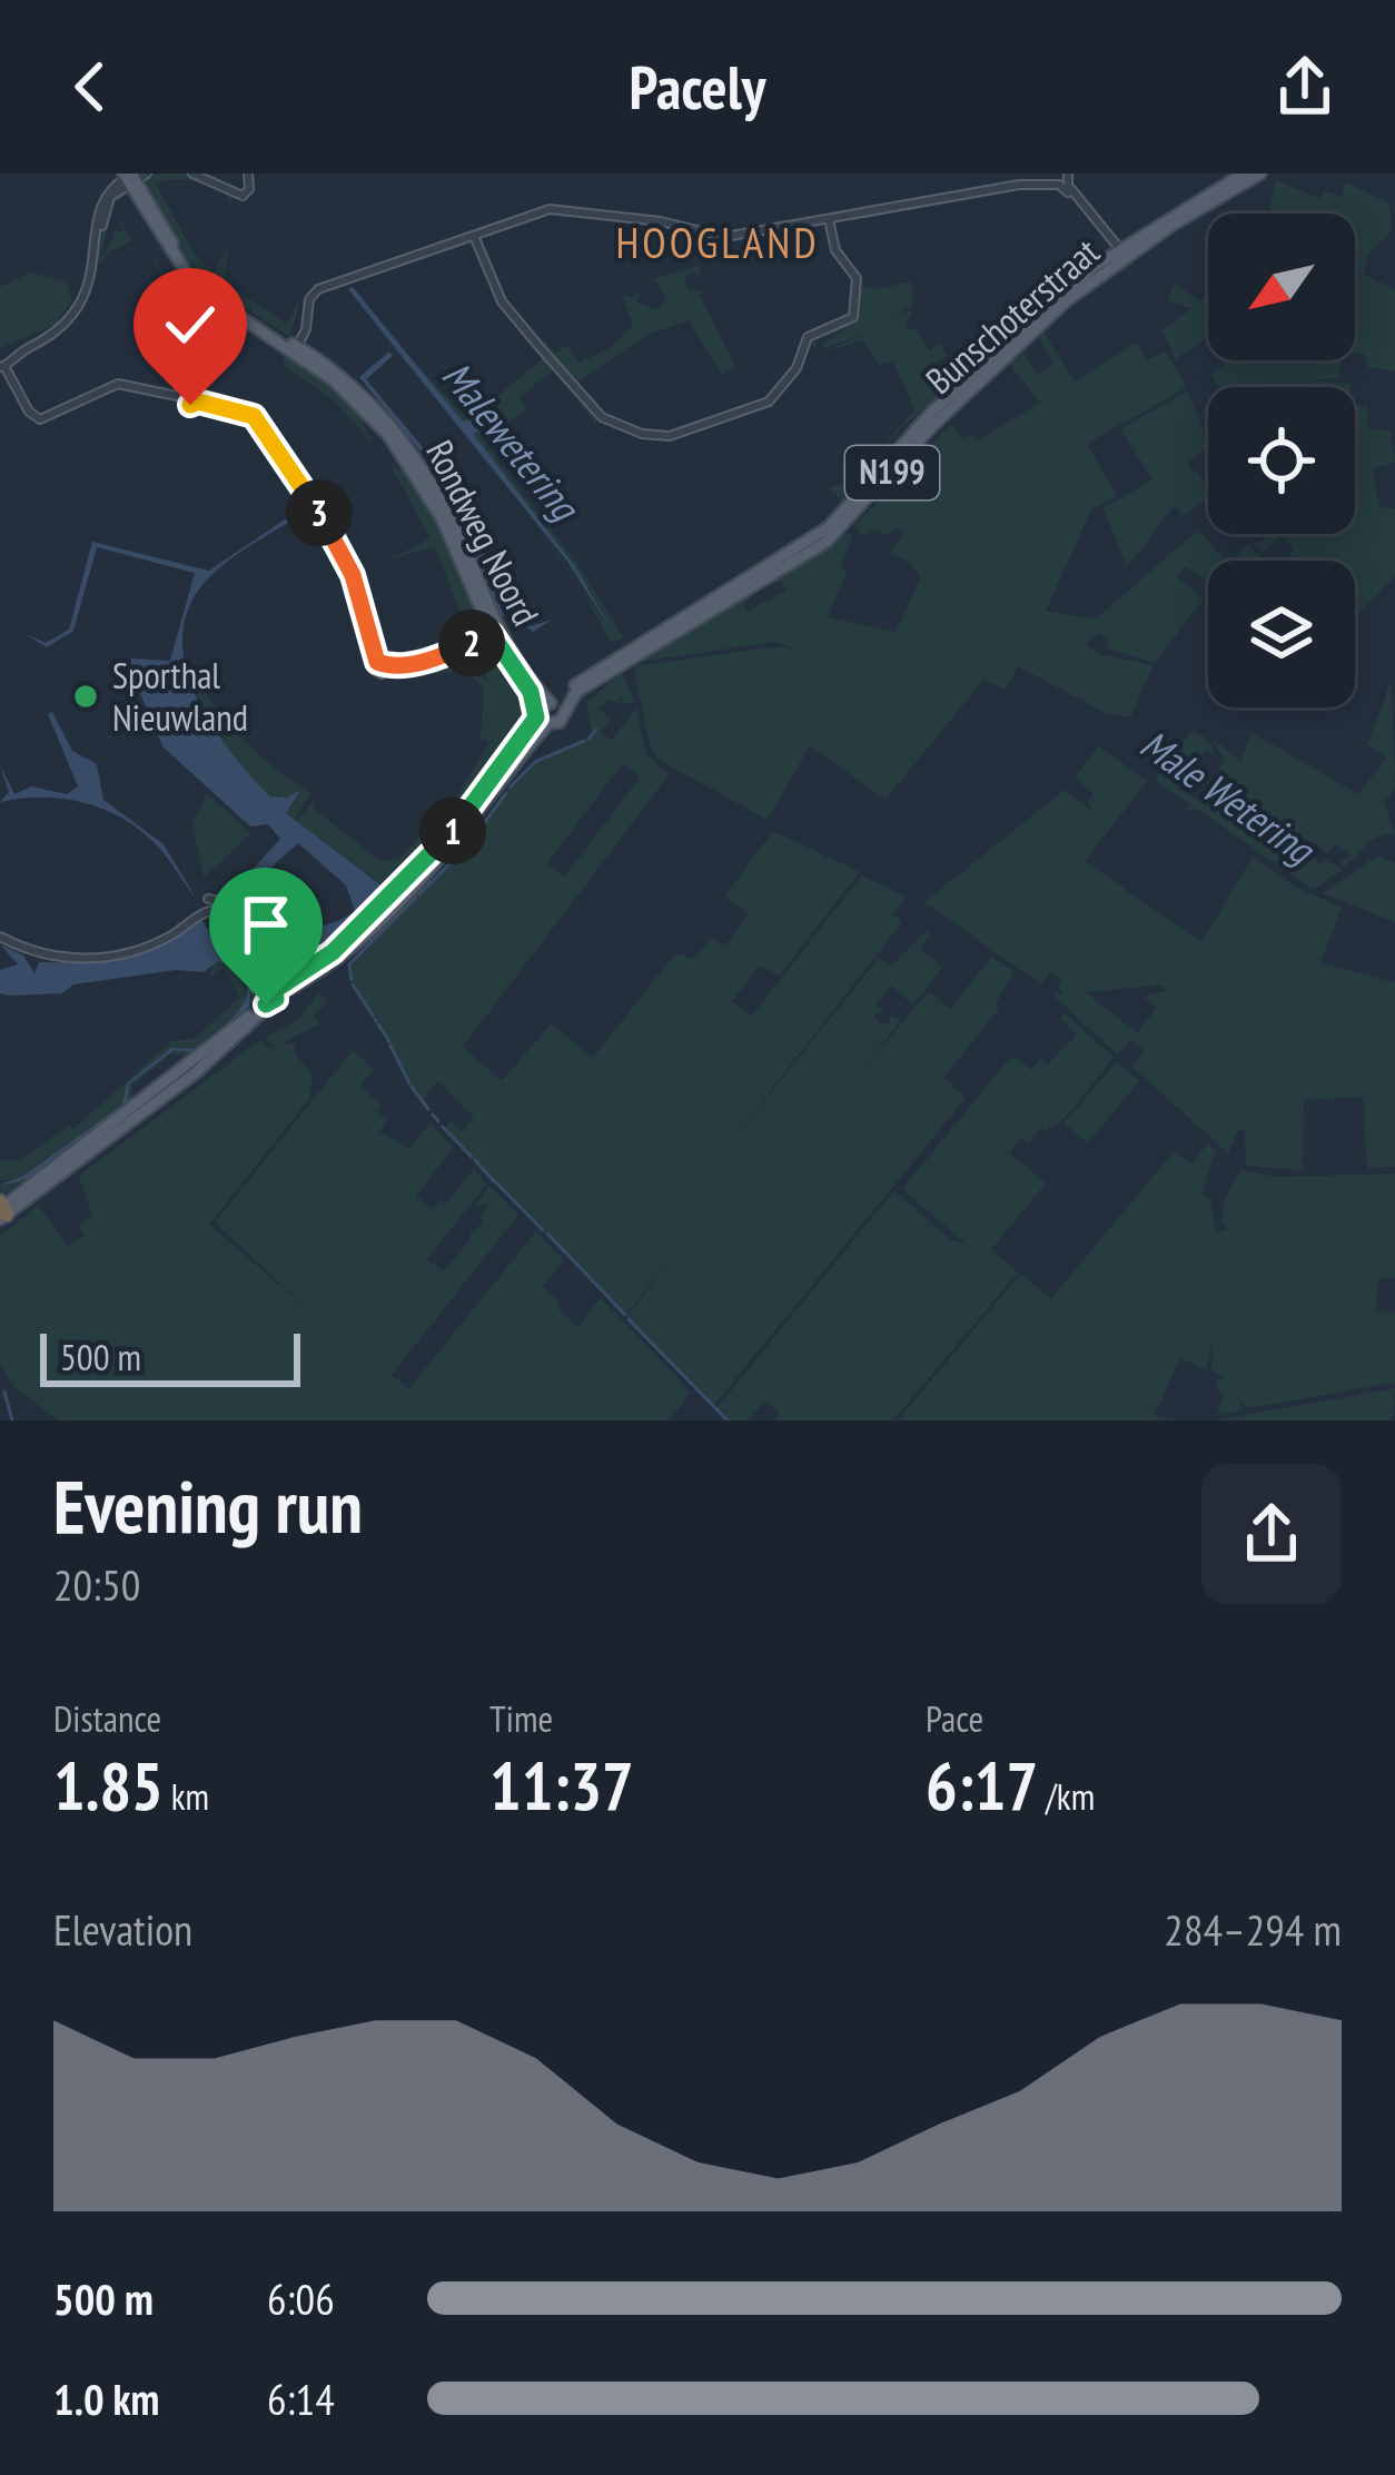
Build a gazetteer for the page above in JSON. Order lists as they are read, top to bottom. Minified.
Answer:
{"streets":{"main road":["Bunschoterstraat","N199","Rondweg Noord"]},"crossings":[["Bunschoterstraat","Rondweg Noord"]],"districts":["HOOGLAND"],"water":["Malewetering","Male Wetering"],"places":["Sporthal Nieuwland"],"scale_bar":"500 m","north":"bottom left","page":{"header":"Pacely","pins":["3","2","1"],"scale":"500 m","heading":["Evening run","20:50"],"stats":[["Distance","1.85 km"],["Time","11:37"],["Pace","6:17 /km"]],"chart":["Elevation","284–294 m"],"list":[{"name":"500 m","note":"6:06"},{"name":"1.0 km","note":"6:14"}]}}
